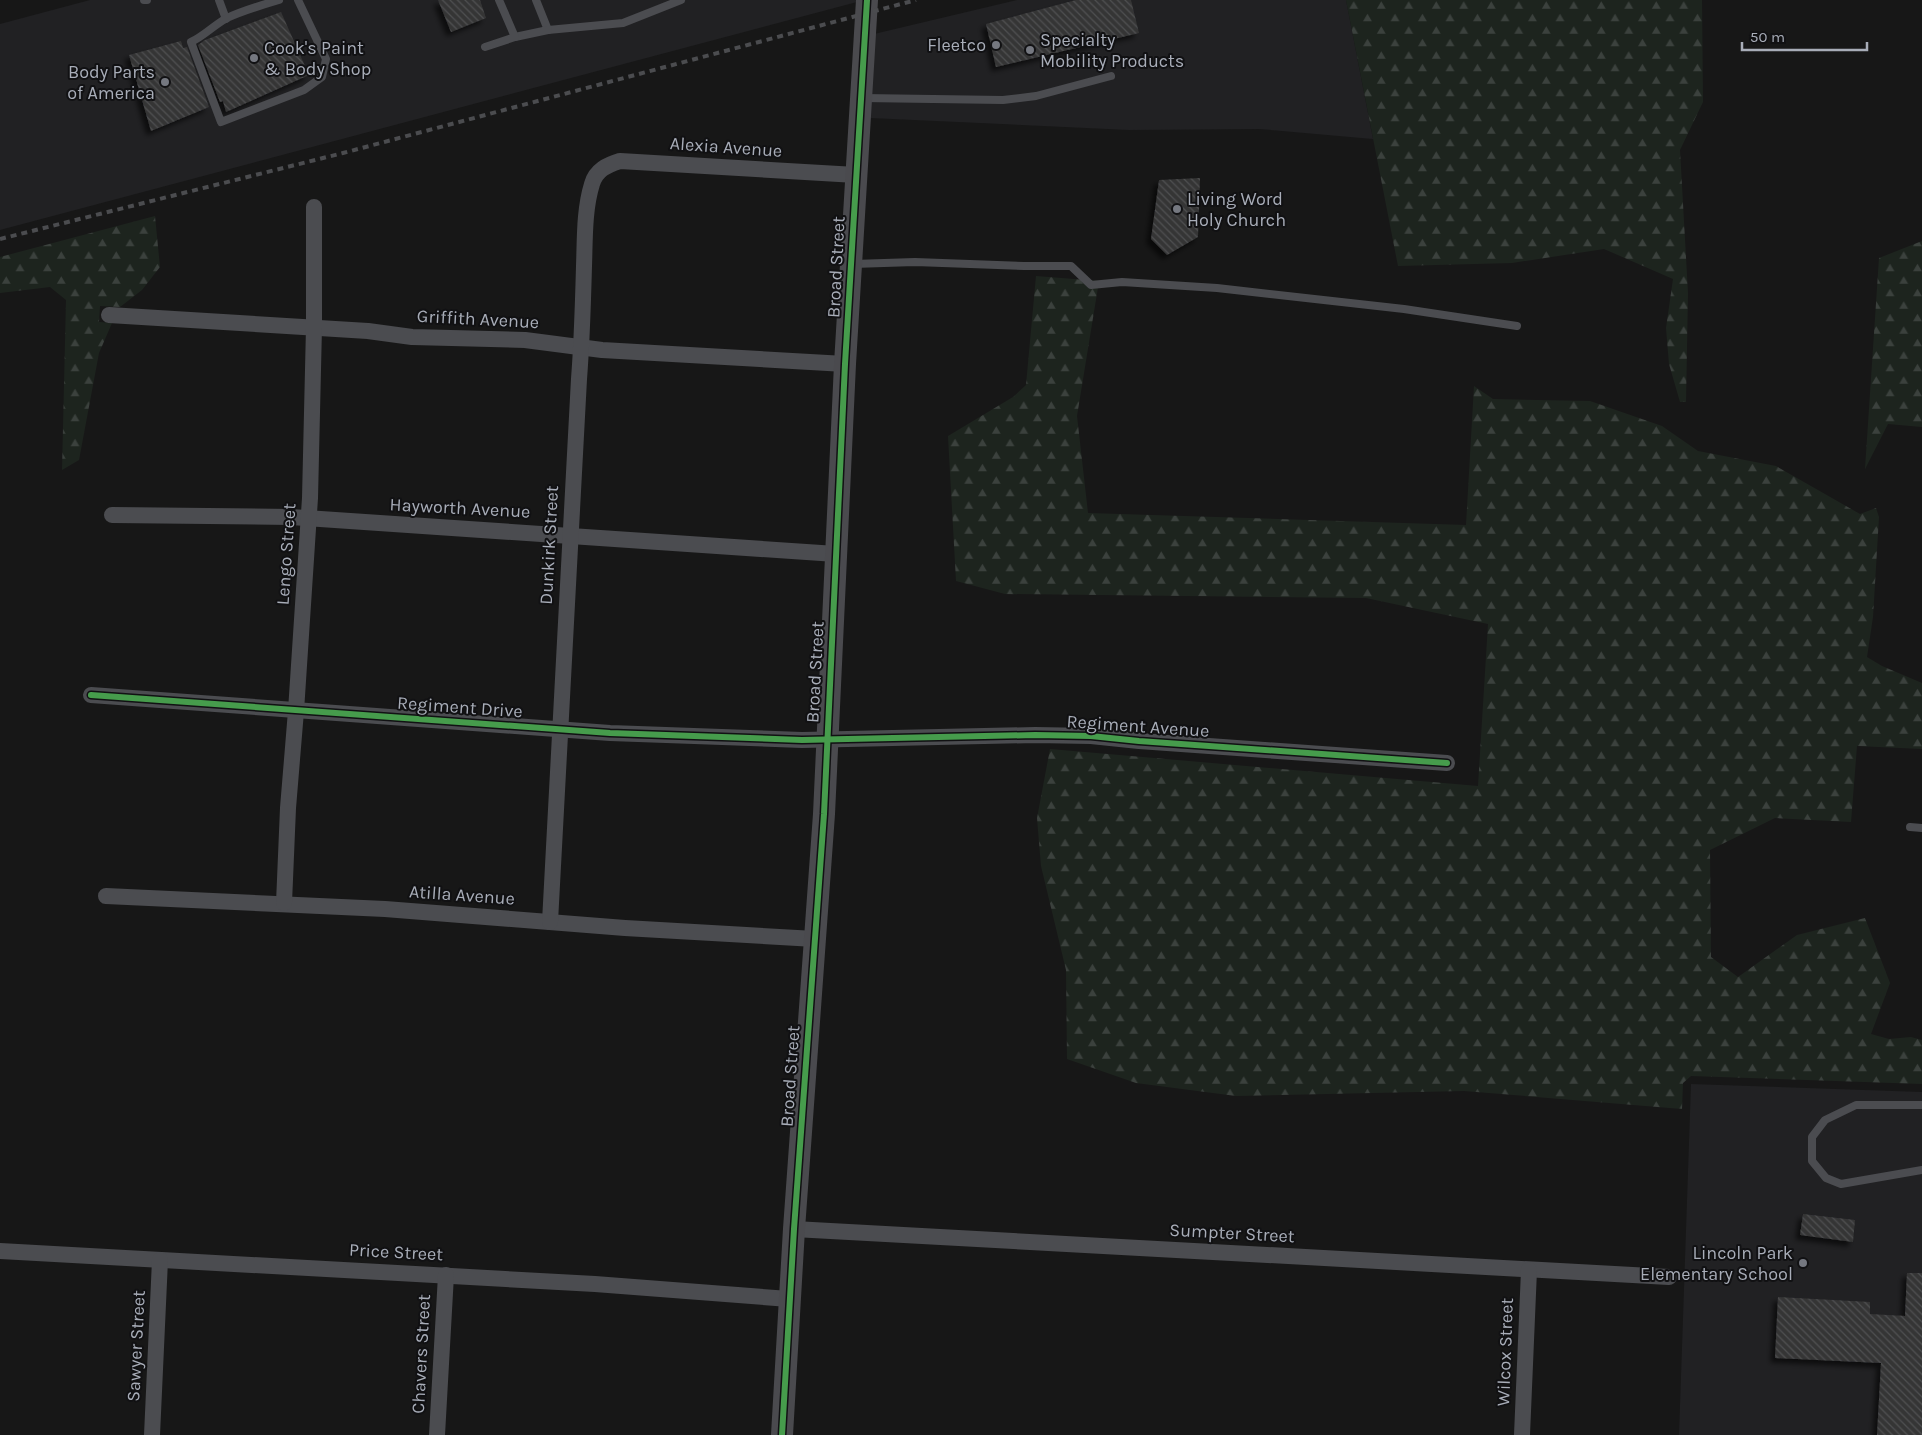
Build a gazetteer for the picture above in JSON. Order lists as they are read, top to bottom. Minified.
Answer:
{"streets":{"street":["Alexia Avenue","Broad Street","Griffith Avenue","Hayworth Avenue","Dunkirk Street","Lengo Street","Regiment Drive","Regiment Avenue","Atilla Avenue","Sumpter Street","Price Street","Sawyer Street","Wilcox Street","Chavers Street"]},"crossings":[["Alexia Avenue","Broad Street"],["Alexia Avenue","Dunkirk Street"],["Broad Street","Griffith Avenue"],["Broad Street","Hayworth Avenue"],["Broad Street","Regiment Drive"],["Broad Street","Regiment Avenue"],["Broad Street","Atilla Avenue"],["Broad Street","Sumpter Street"],["Broad Street","Price Street"],["Griffith Avenue","Dunkirk Street"],["Griffith Avenue","Lengo Street"],["Hayworth Avenue","Dunkirk Street"],["Hayworth Avenue","Lengo Street"],["Dunkirk Street","Regiment Drive"],["Dunkirk Street","Atilla Avenue"],["Lengo Street","Regiment Drive"],["Lengo Street","Atilla Avenue"],["Regiment Drive","Regiment Avenue"],["Sumpter Street","Wilcox Street"],["Price Street","Sawyer Street"],["Price Street","Chavers Street"]],"places":["Fleetco","Specialty Mobility Products","Cook's Paint & Body Shop","Body Parts of America","Living Word Holy Church","Lincoln Park Elementary School"],"scale_bar":"50 m"}
